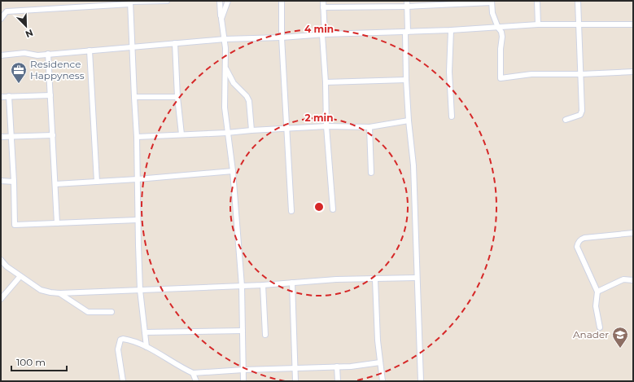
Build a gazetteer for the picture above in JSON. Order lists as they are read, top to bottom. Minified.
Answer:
{"places":{"office":["Residence Happyness"],"school or university":["Anader"]},"scale_bar":"100 m","north":"bottom right","rings":["4 min","2 min"]}
